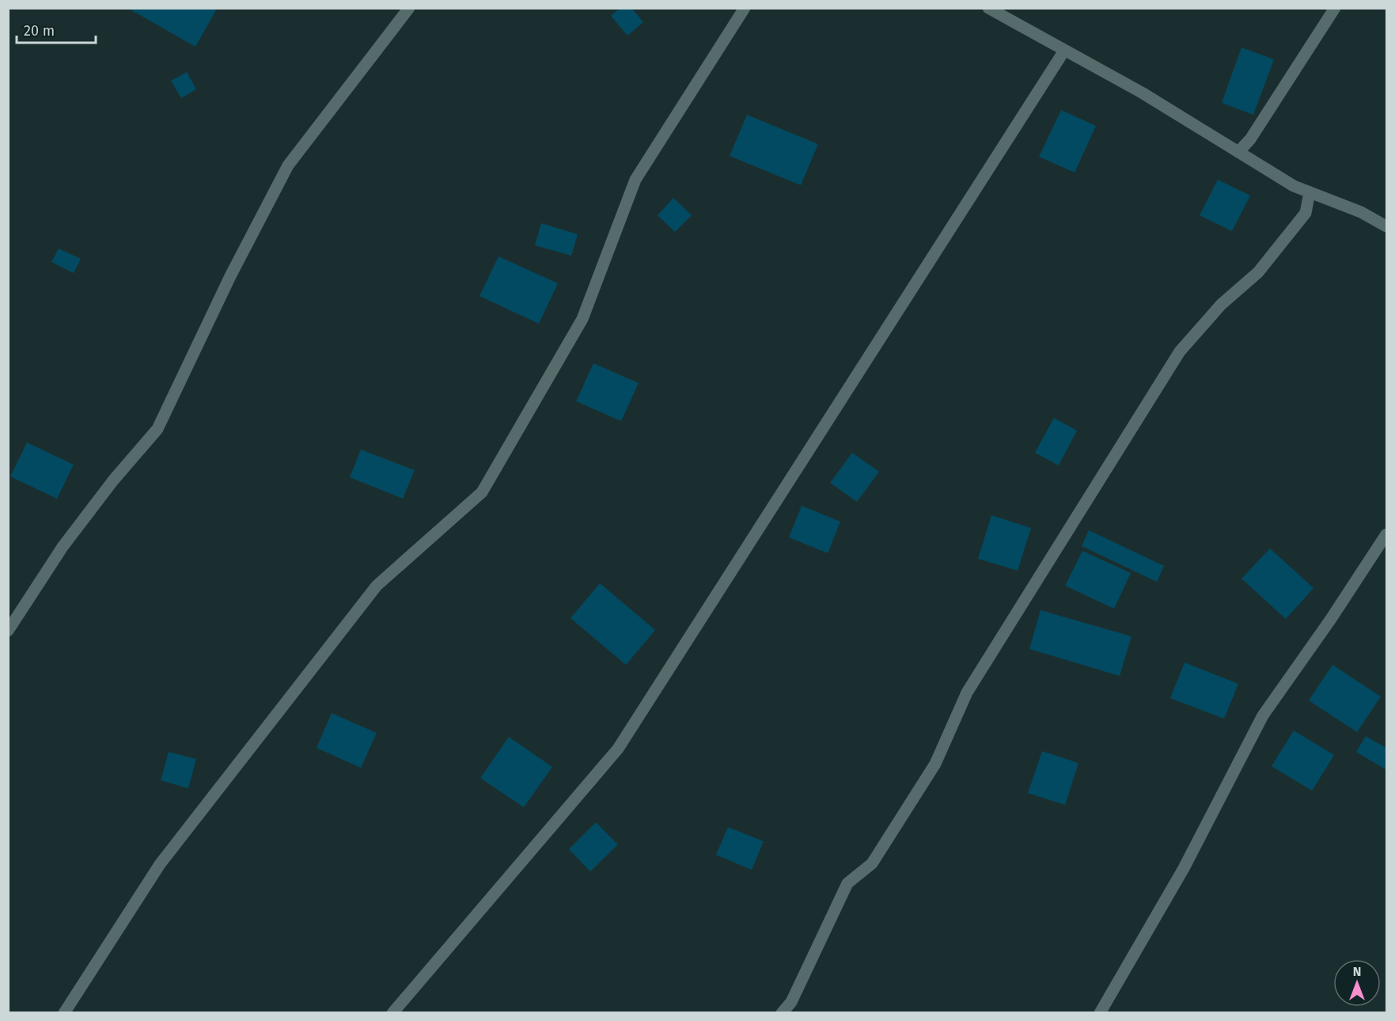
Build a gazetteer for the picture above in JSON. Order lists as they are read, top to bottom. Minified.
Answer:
{"scale_bar":"20 m","north":"top"}
